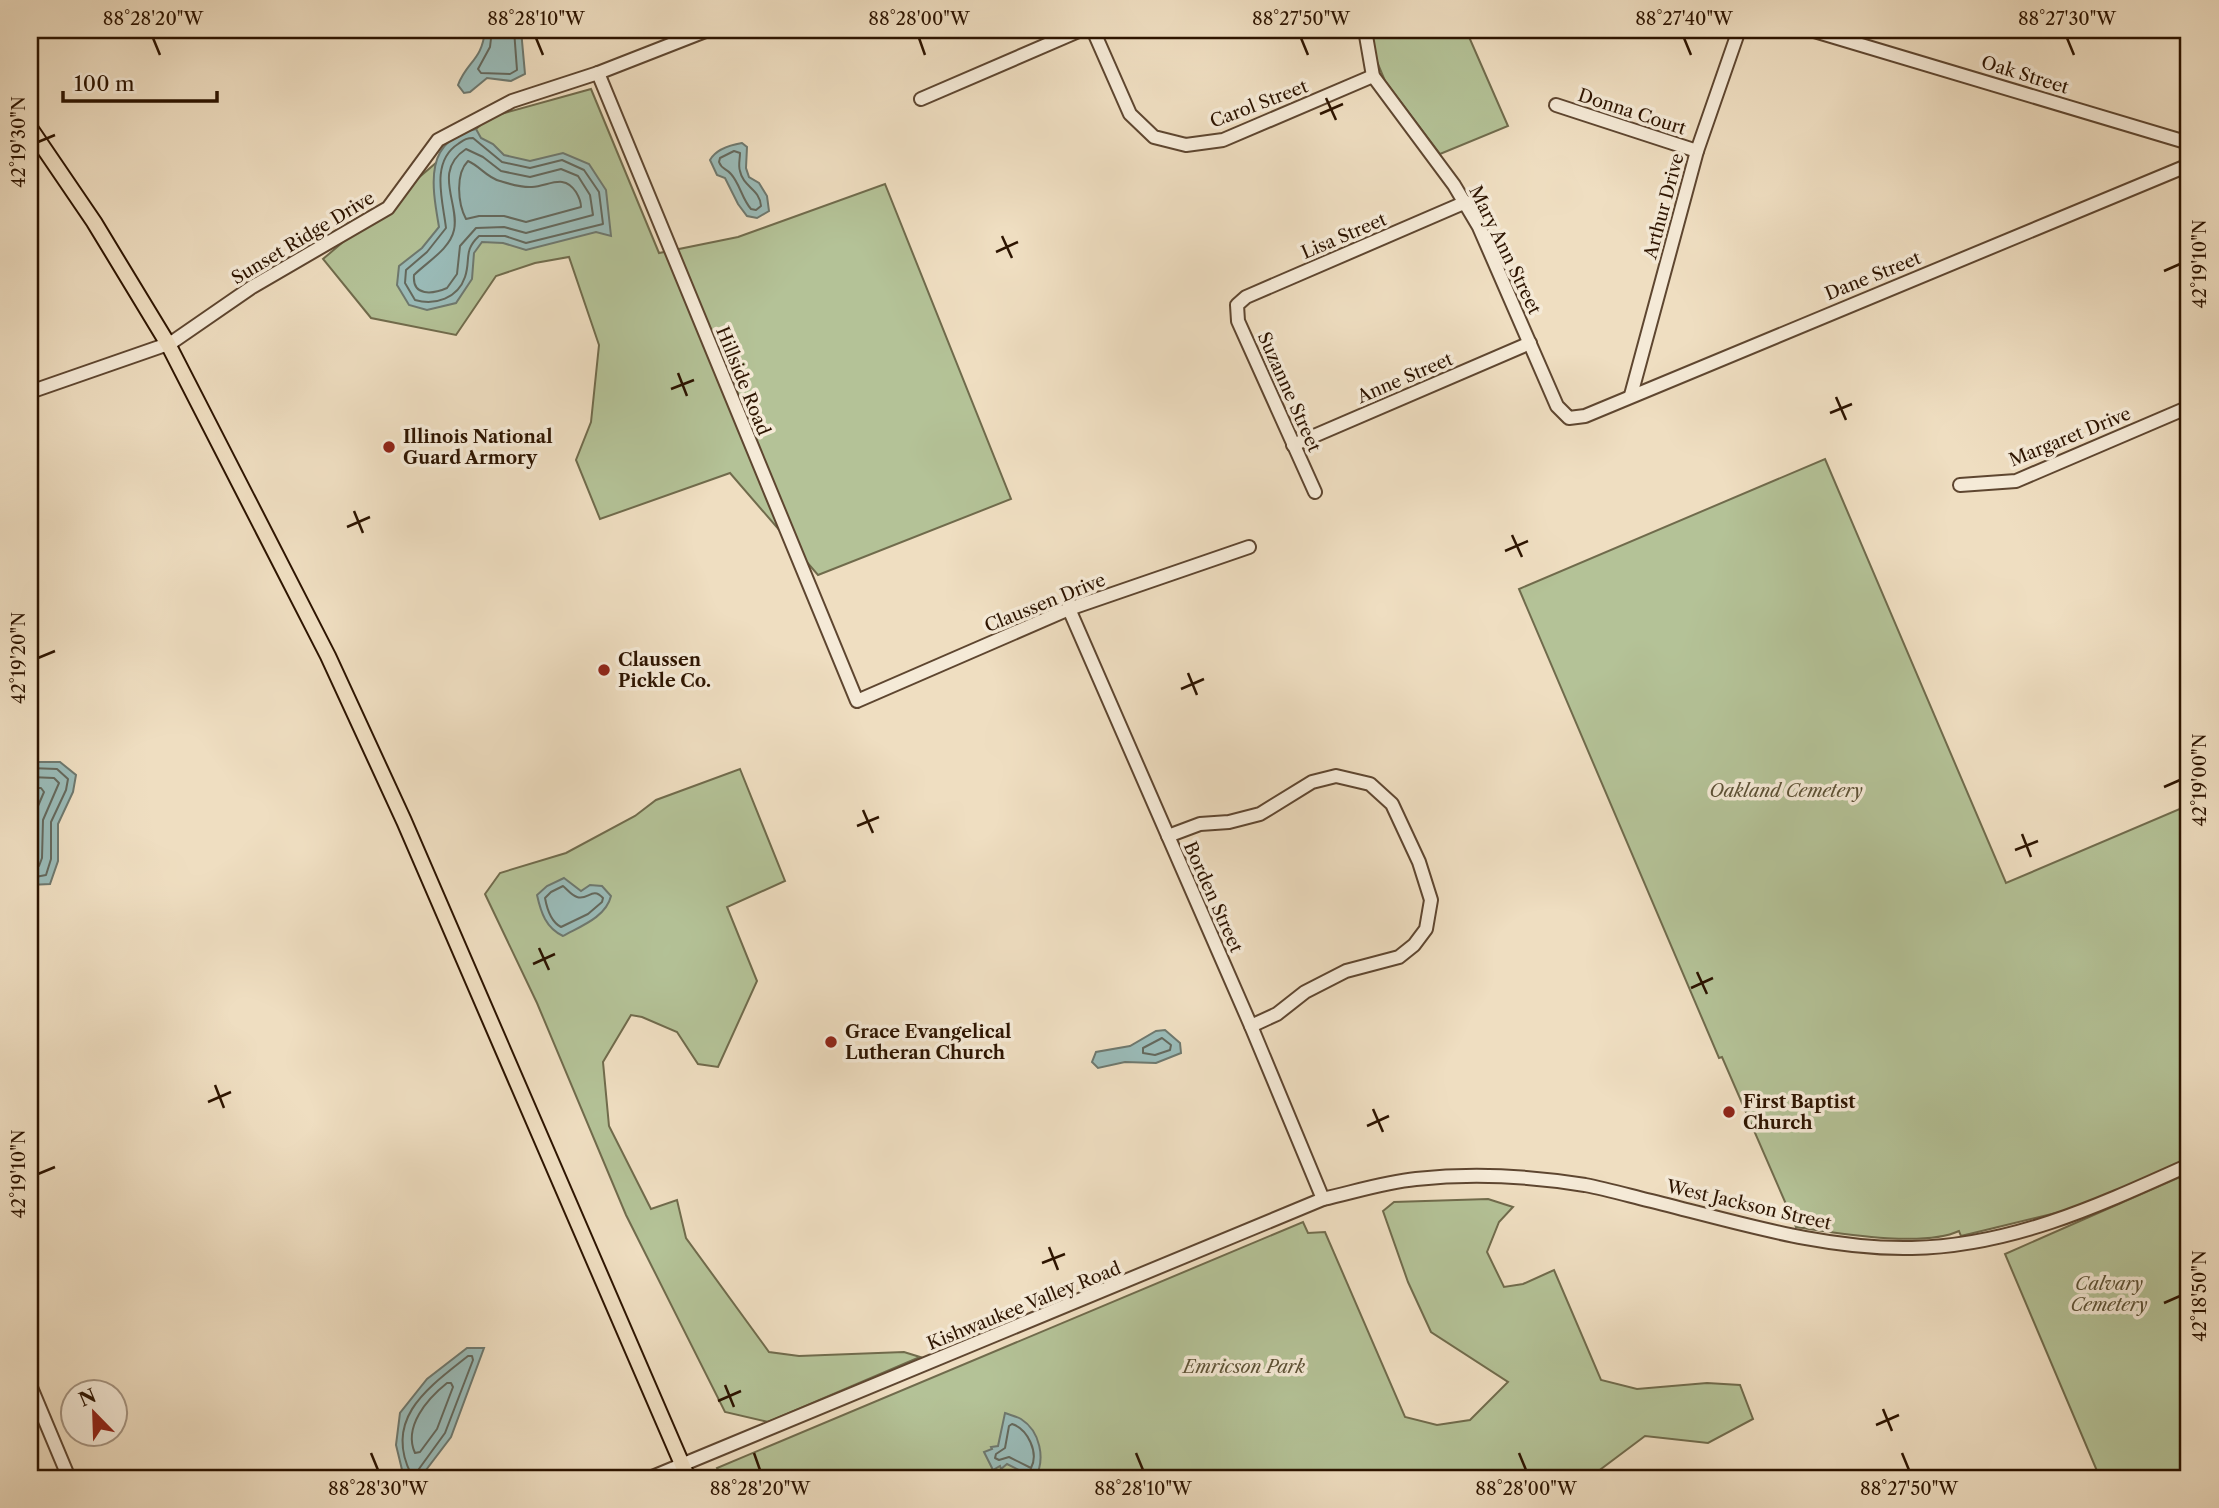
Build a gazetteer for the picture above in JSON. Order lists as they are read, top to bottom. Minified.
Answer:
{"streets":{"street":["Oak Street","Carol Street","Donna Court","Arthur Drive","Lisa Street","Sunset Ridge Drive","Mary Ann Street","Dane Street","Anne Street","Hillside Road","Suzanne Street","Margaret Drive","Claussen Drive","Borden Street","West Jackson Street","Kishwaukee Valley Road"]},"crossings":[["Carol Street","Mary Ann Street"],["Donna Court","Arthur Drive"],["Arthur Drive","Dane Street"],["Lisa Street","Mary Ann Street"],["Lisa Street","Suzanne Street"],["Sunset Ridge Drive","Hillside Road"],["Mary Ann Street","Dane Street"],["Mary Ann Street","Anne Street"],["Anne Street","Suzanne Street"],["Hillside Road","Claussen Drive"],["Claussen Drive","Borden Street"],["Borden Street","Kishwaukee Valley Road"],["West Jackson Street","Kishwaukee Valley Road"]],"parks":["Oakland Cemetery","Calvary Cemetery","Emricson Park"],"places":["Illinois National Guard Armory","Claussen Pickle Co.","Grace Evangelical Lutheran Church","First Baptist Church"],"scale_bar":"100 m","north":"top left","coordinates":["88°28'20\"W","88°28'10\"W","88°28'00\"W","88°27'50\"W","88°27'40\"W","88°27'30\"W","42°19'30\"N","42°19'10\"N","42°19'20\"N","42°19'00\"N","42°18'50\"N","88°28'30\"W"]}
